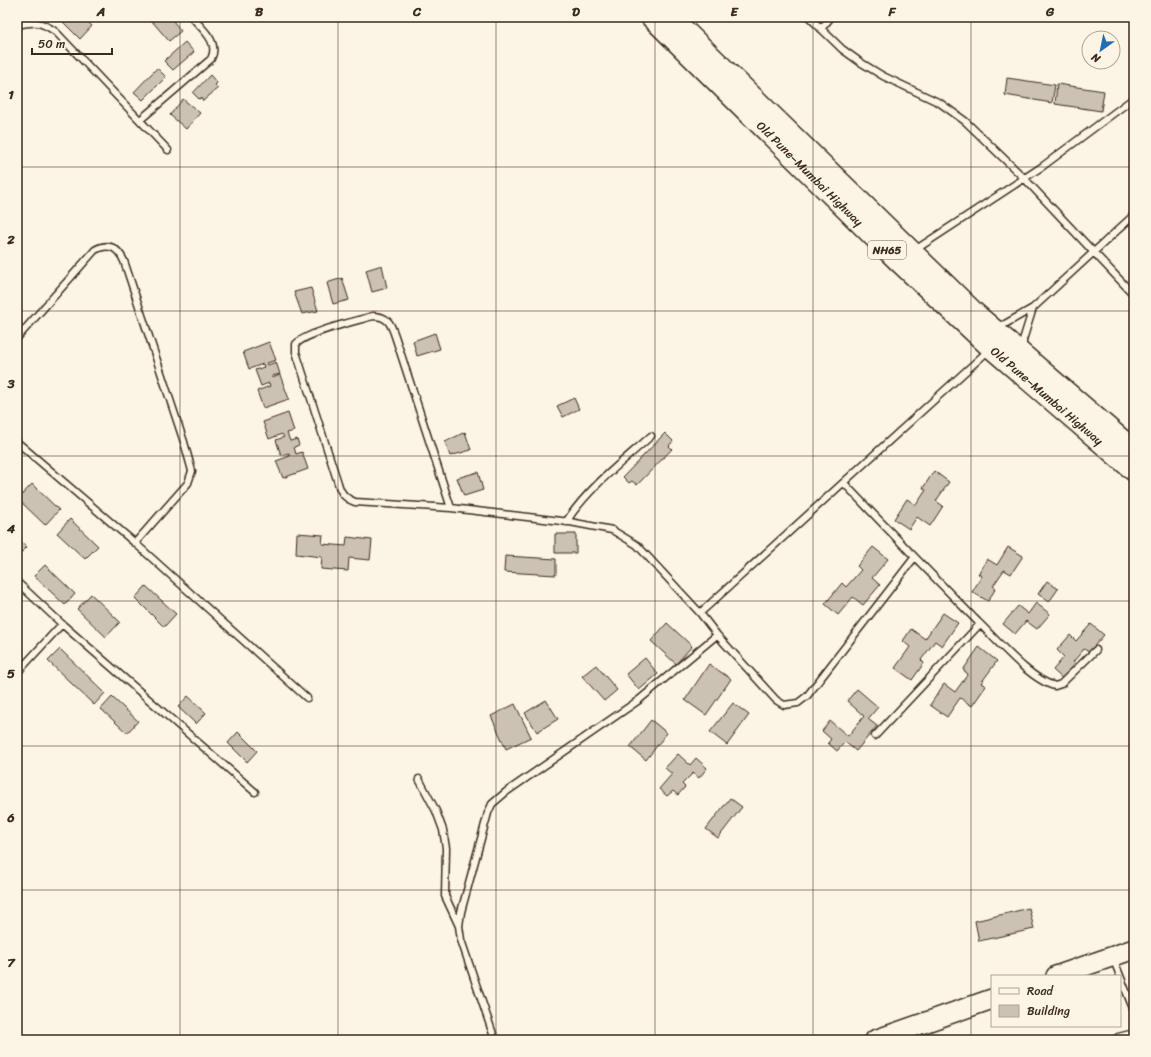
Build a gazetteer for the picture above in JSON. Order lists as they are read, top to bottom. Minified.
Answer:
{"streets":{"highway":["Old Pune–Mumbai Highway","NH65"]},"legend":["Road","Building"],"scale_bar":"50 m","north":"bottom left","grid":{"columns":["A","B","C","D","E","F","G"],"rows":["1","2","3","4","5","6","7"]}}
